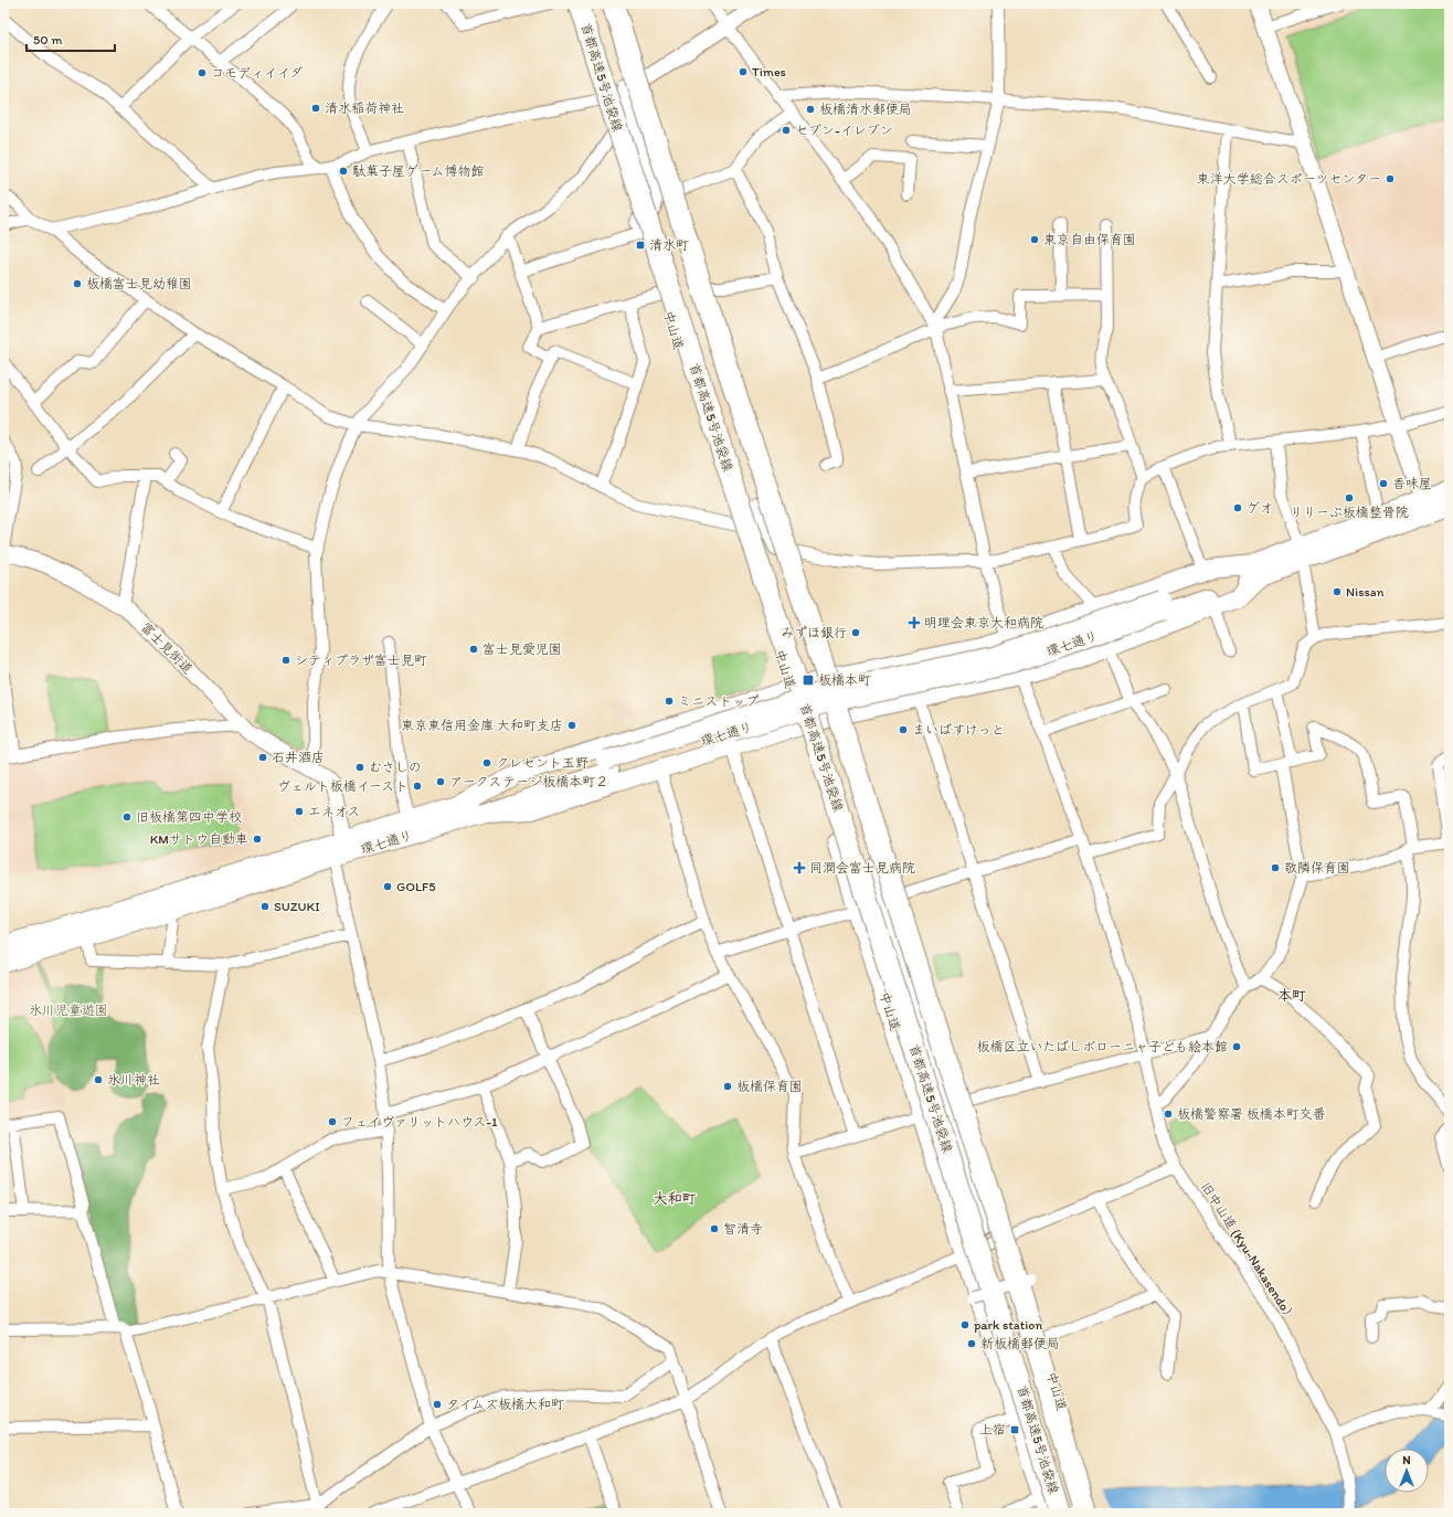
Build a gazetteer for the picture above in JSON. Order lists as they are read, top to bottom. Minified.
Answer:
{"streets":{"highway":["首都高速5号池袋線","中山道"],"main road":["環七通り"],"street":["富士見街道","旧中山道 (Kyu-Nakasendo）"]},"crossings":[["首都高速5号池袋線","中山道"],["環七通り","富士見街道"]],"districts":["本町","大和町"],"parks":["氷川児童遊園"],"places":{"other":["Times","コモディイイダ","清水稲荷神社","板橋清水郵便局","セブン-イレブン","駄菓子屋ゲーム博物館","東洋大学総合スポーツセンター","東京自由保育園","板橋富士見幼稚園","香味屋","りりーぶ板橋整骨院","ゲオ","Nissan","みずほ銀行","富士見愛児園","シティプラザ富士見町","ミニストップ","東京東信用金庫 大和町支店","まいばすけっと","石井酒店","クレセント玉野","むさしの","アークステージ板橋本町２","ヴェルト板橋イースト","エネオス","旧板橋第四中学校","KMサトウ自動車","敬隣保育園","GOLF5","SUZUKI","板橋区立いたばしボローニャ子ども絵本館","氷川神社","板橋保育園","板橋警察署 板橋本町交番","フェイヴァリットハウス-1","智清寺","park station","新板橋郵便局","タイムズ板橋大和町"],"transit":["清水町","板橋本町","上宿"],"health":["明理会東京大和病院","同潤会富士見病院"]},"scale_bar":"50 m","north":"top"}
